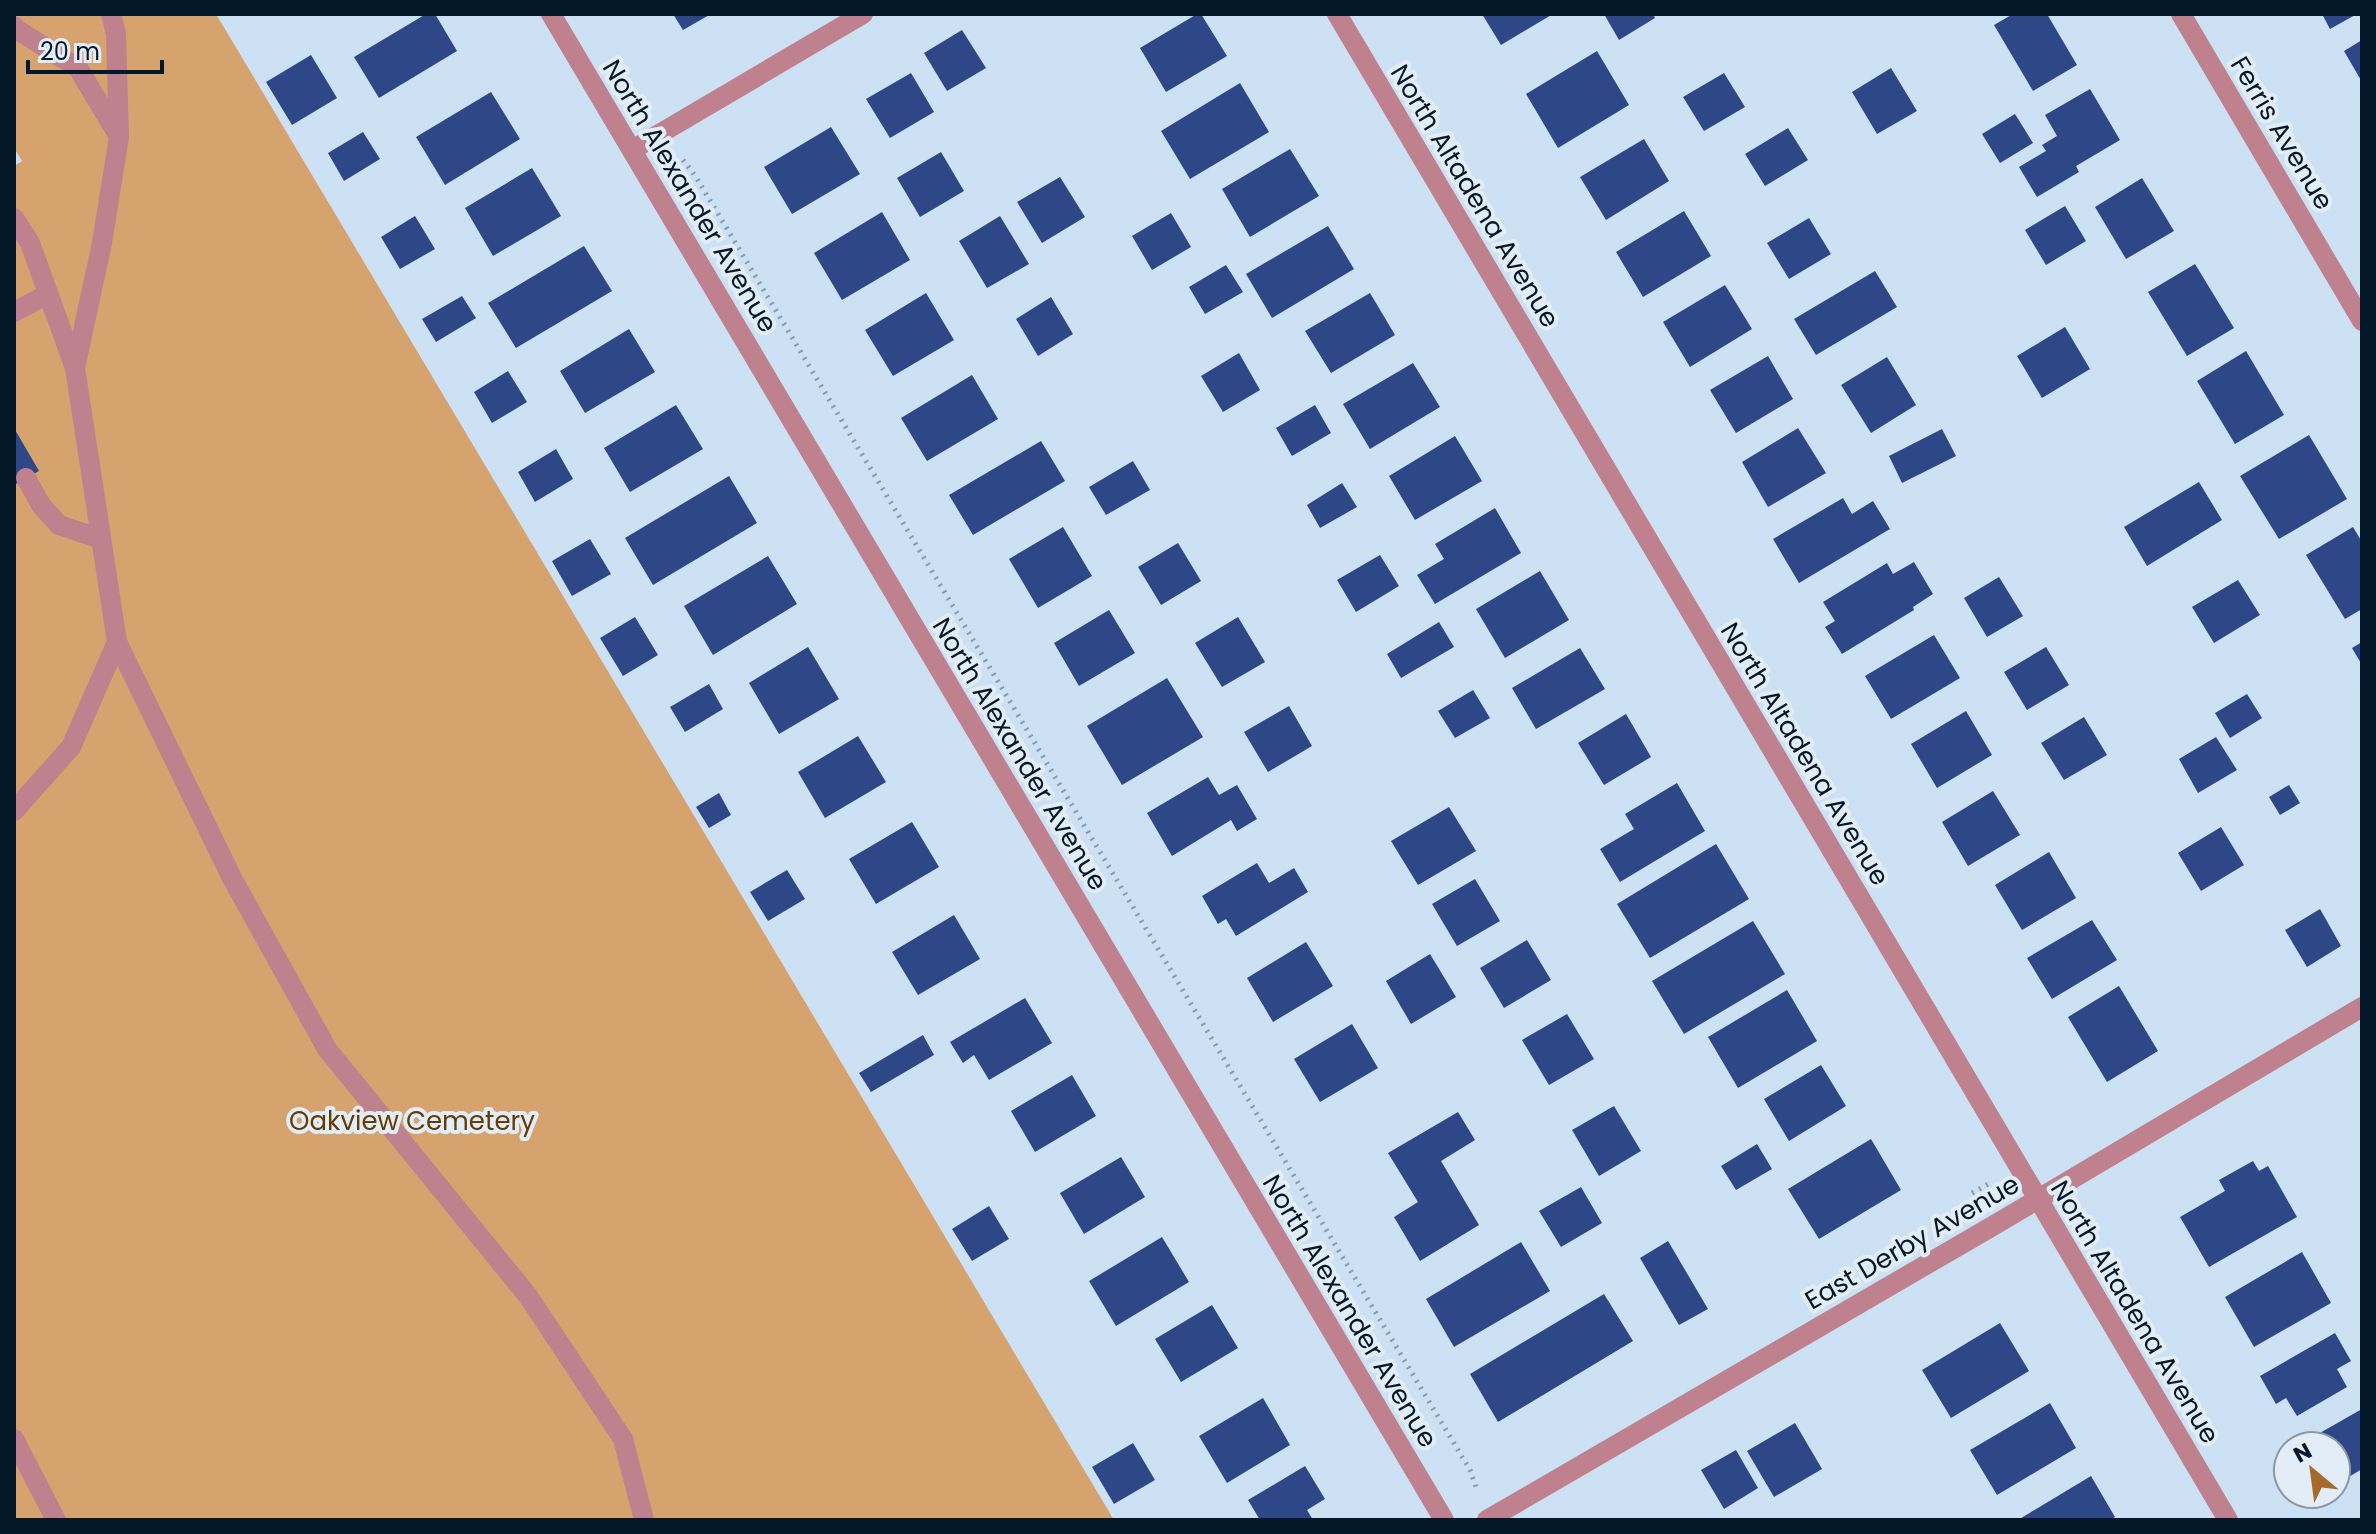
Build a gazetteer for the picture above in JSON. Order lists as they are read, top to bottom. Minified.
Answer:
{"streets":{"street":["Ferris Avenue","North Alexander Avenue","North Altadena Avenue","East Derby Avenue"]},"crossings":[["North Altadena Avenue","East Derby Avenue"]],"parks":["Oakview Cemetery"],"scale_bar":"20 m","north":"top left"}
